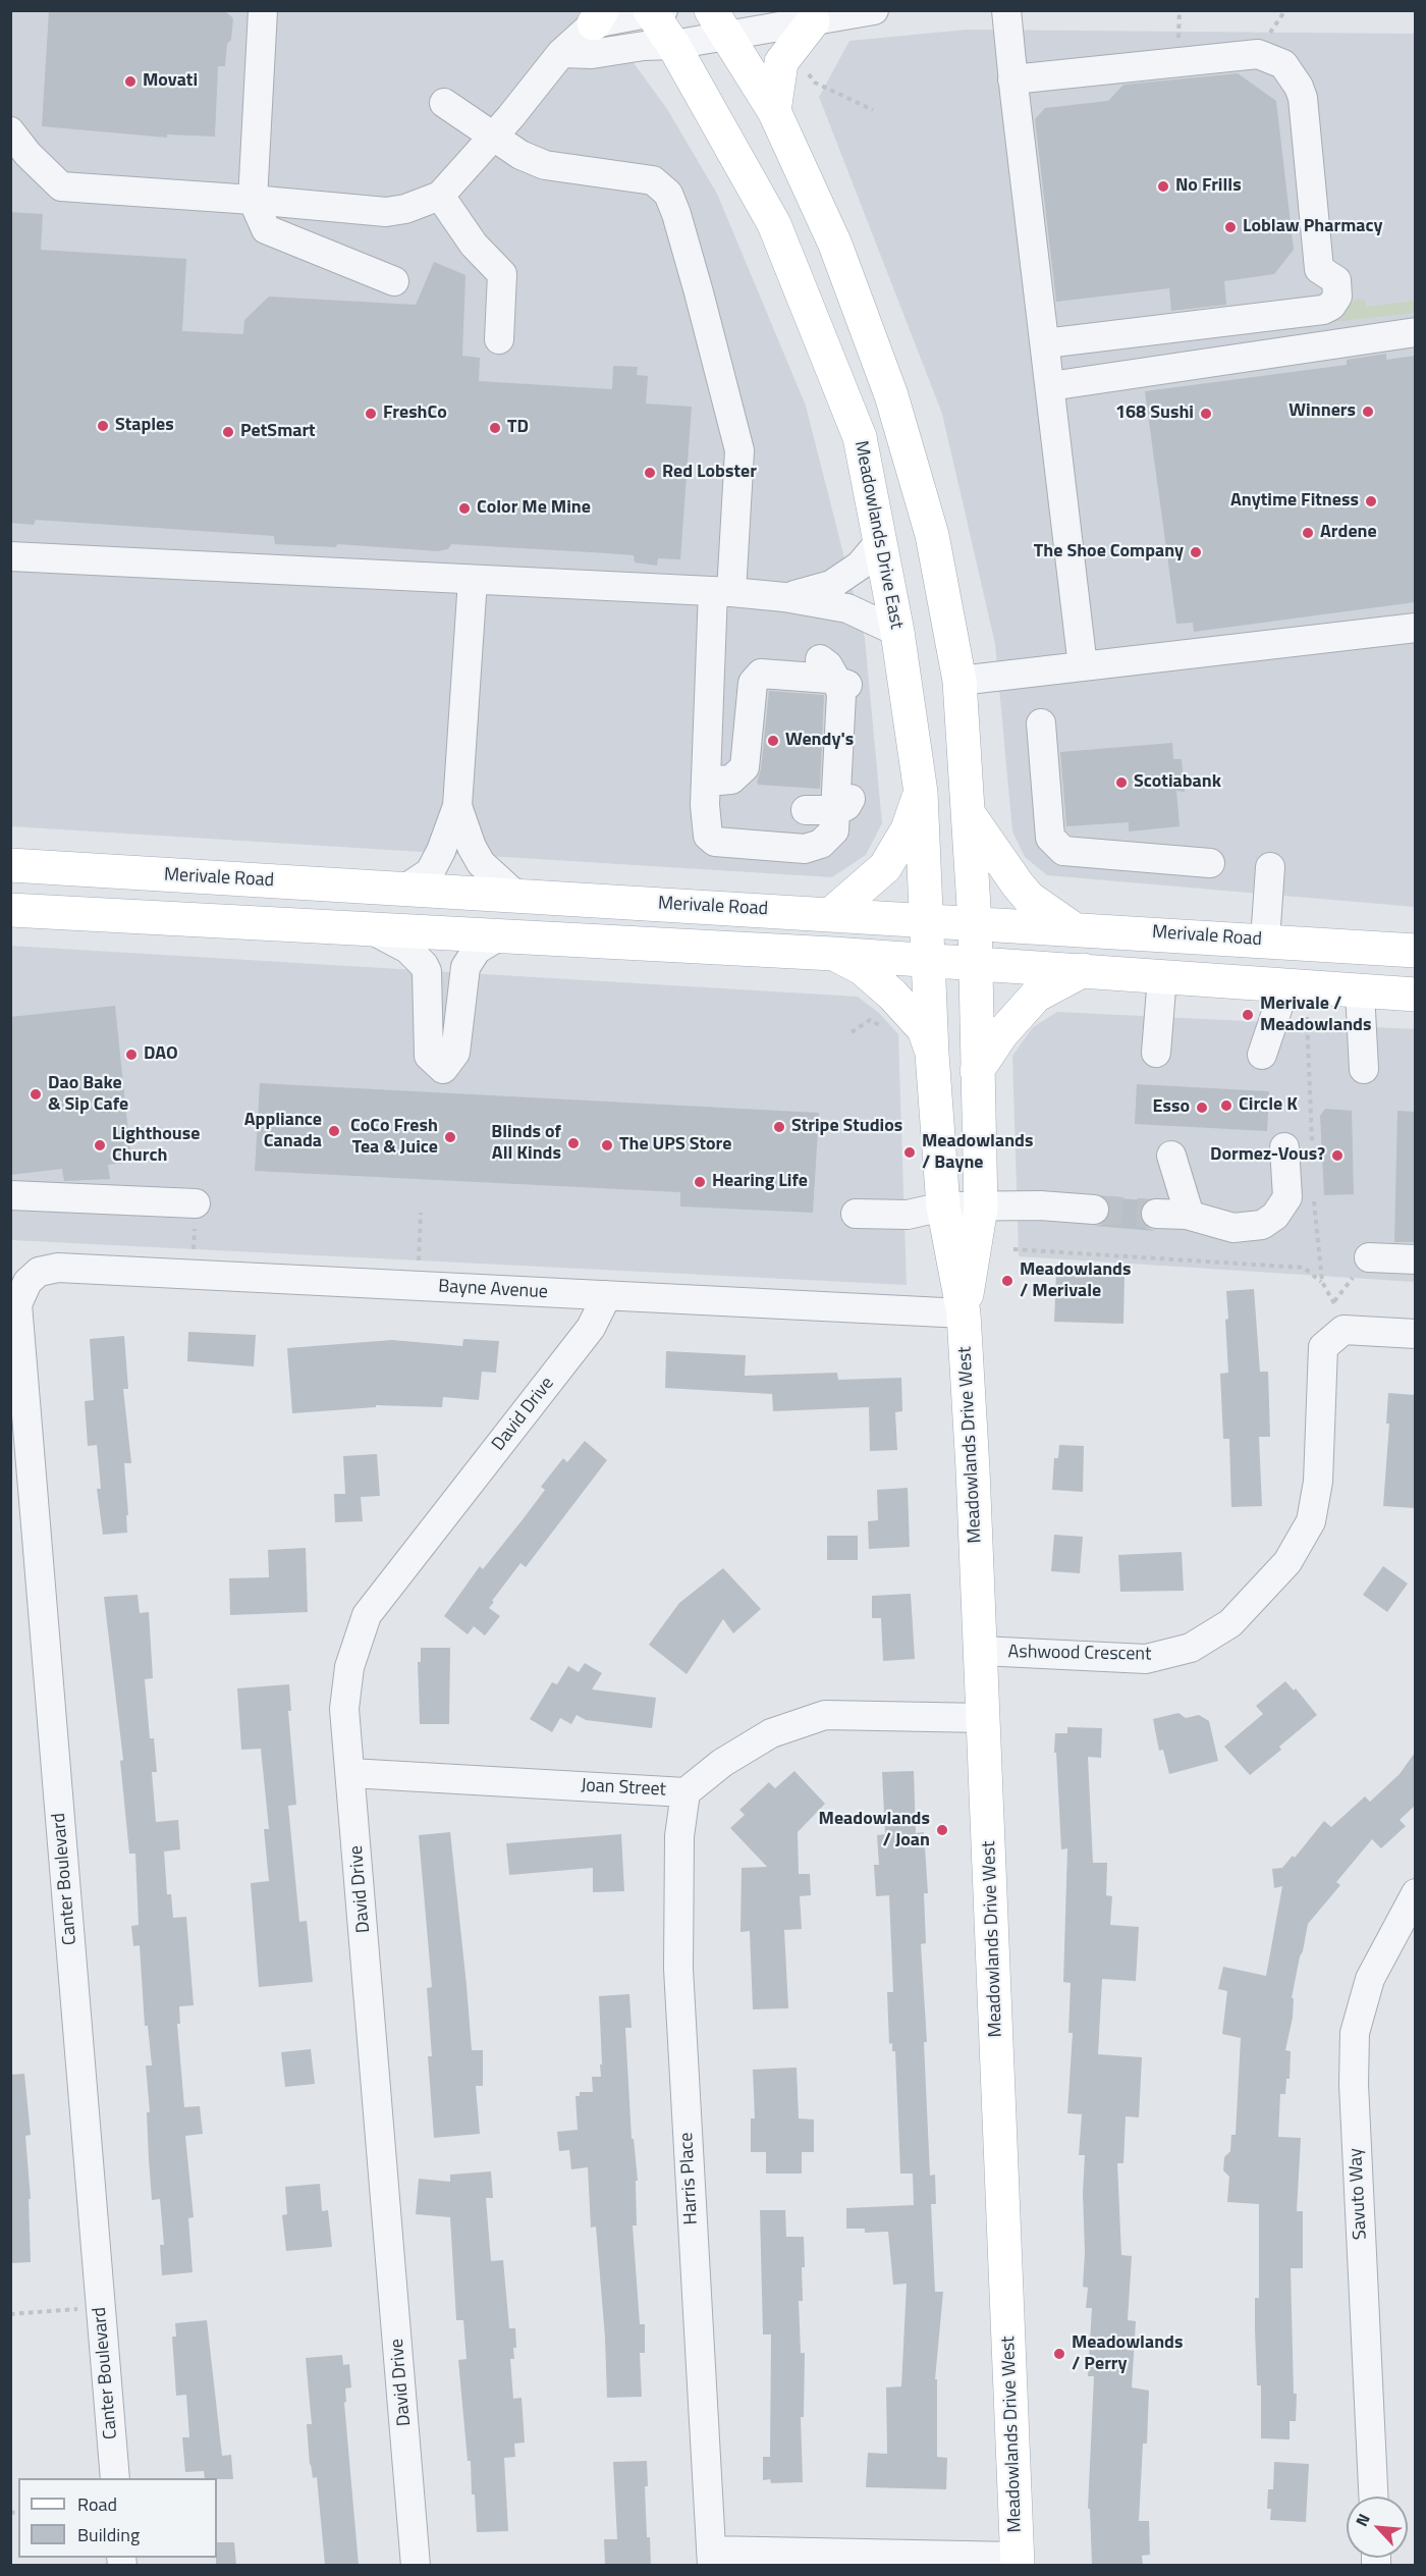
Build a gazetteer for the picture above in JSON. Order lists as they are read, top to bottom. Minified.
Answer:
{"streets":{"main road":["Meadowlands Drive East","Merivale Road","Meadowlands Drive West"],"street":["Bayne Avenue","David Drive","Ashwood Crescent","Joan Street","Canter Boulevard","Harris Place","Savuto Way"]},"crossings":[["Meadowlands Drive East","Merivale Road"],["Meadowlands Drive East","Meadowlands Drive West"],["Bayne Avenue","David Drive"],["Bayne Avenue","Meadowlands Drive West"],["Bayne Avenue","Canter Boulevard"],["David Drive","Joan Street"],["Meadowlands Drive West","Ashwood Crescent"],["Meadowlands Drive West","Joan Street"],["Joan Street","Harris Place"]],"places":["Movati","No Frills","Loblaw Pharmacy","Winners","FreshCo","168 Sushi","Staples","TD","PetSmart","Red Lobster","Anytime Fitness","Color Me Mine","Ardene","The Shoe Company","Wendy's","Scotiabank","Merivale / Meadowlands","DAO","Dao Bake & Sip Cafe","Circle K","Esso","Stripe Studios","Appliance Canada","CoCo Fresh Tea & Juice","Blinds of All Kinds","Lighthouse Church","The UPS Store","Meadowlands / Bayne","Dormez-Vous?","Hearing Life","Meadowlands / Merivale","Meadowlands / Joan","Meadowlands / Perry"],"legend":["Road","Building"],"north":"top left"}
